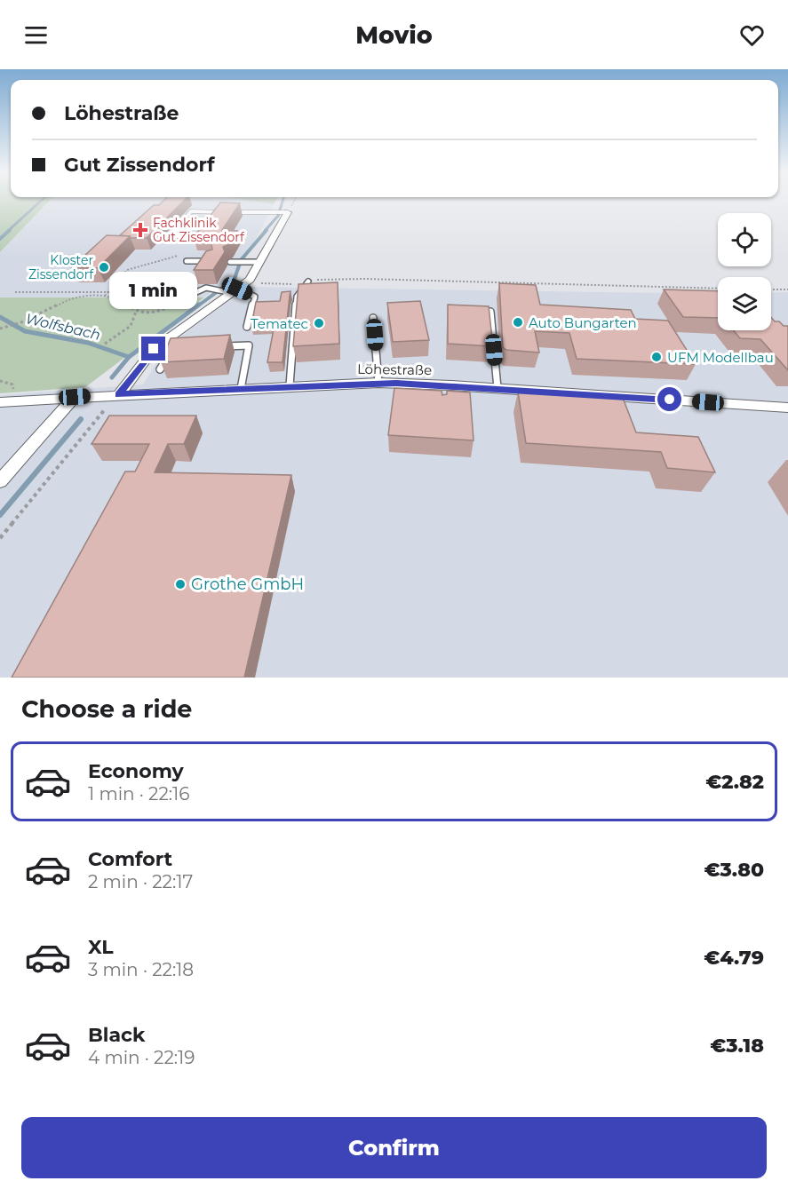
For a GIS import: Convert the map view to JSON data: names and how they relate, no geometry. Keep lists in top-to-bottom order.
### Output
{
  "streets": {
    "street": ["Löhestraße"]
  },
  "water": ["Wolfsbach"],
  "places": {
    "health": ["Fachklinik Gut Zissendorf"],
    "other": [
      "Kloster Zissendorf",
      "Auto Bungarten",
      "Tematec",
      "UFM Modellbau",
      "Grothe GmbH"
    ]
  },
  "page": {
    "header": "Movio",
    "banner": ["Löhestraße", "Gut Zissendorf"],
    "bubble": "1 min",
    "heading": "Choose a ride",
    "list": [
      {
        "name": "Economy",
        "note": "1 min · 22:16",
        "value": "€2.82"
      },
      {
        "name": "Comfort",
        "note": "2 min · 22:17",
        "value": "€3.80"
      },
      {
        "name": "XL",
        "note": "3 min · 22:18",
        "value": "€4.79"
      },
      {
        "name": "Black",
        "note": "4 min · 22:19",
        "value": "€3.18"
      }
    ],
    "buttons": "Confirm"
  }
}
